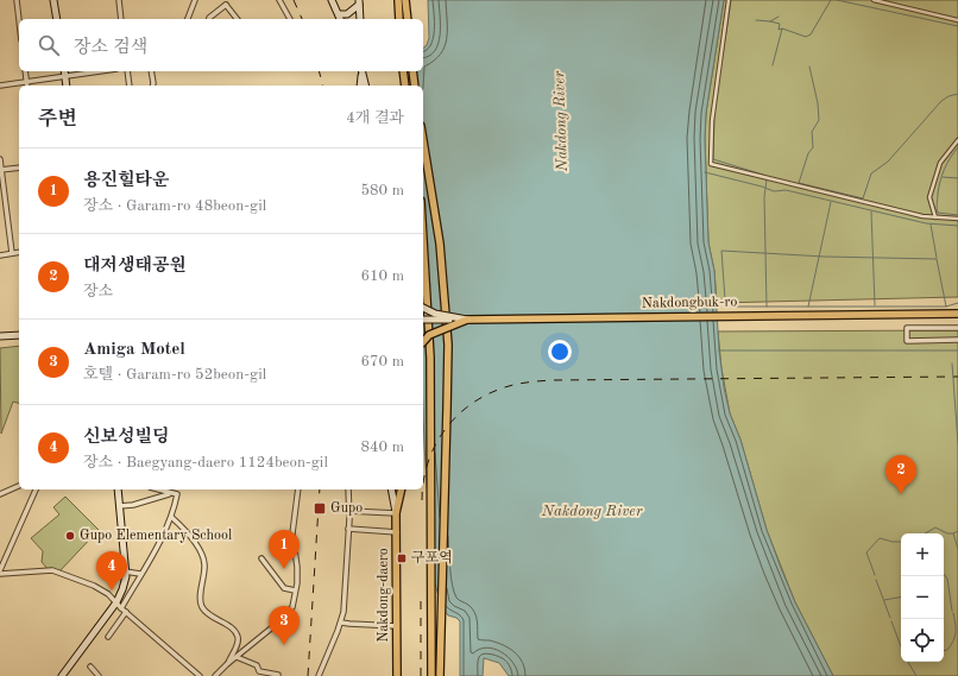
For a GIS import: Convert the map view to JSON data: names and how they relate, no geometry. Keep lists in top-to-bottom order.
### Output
{
  "streets": {
    "main road": ["Nakdongbuk-ro", "Nakdong-daero"]
  },
  "water": ["Nakdong River"],
  "places": {
    "transit": ["Gupo", "구포역"],
    "other": ["Gupo Elementary School"]
  },
  "page": {
    "search": "장소 검색",
    "heading": ["주변", "4개 결과"],
    "list": [
      {
        "mark": "1",
        "name": "용진힐타운",
        "note": "장소 · Garam-ro 48beon-gil",
        "value": "580 m"
      },
      {
        "mark": "2",
        "name": "대저생태공원",
        "note": "장소",
        "value": "610 m"
      },
      {
        "mark": "3",
        "name": "Amiga Motel",
        "note": "호텔 · Garam-ro 52beon-gil",
        "value": "670 m"
      },
      {
        "mark": "4",
        "name": "신보성빌딩",
        "note": "장소 · Baegyang-daero 1124beon-gil",
        "value": "840 m"
      }
    ],
    "pins": [
      "2",
      "1",
      "4",
      "3"
    ],
    "map_buttons": ["+", "−"]
  }
}
